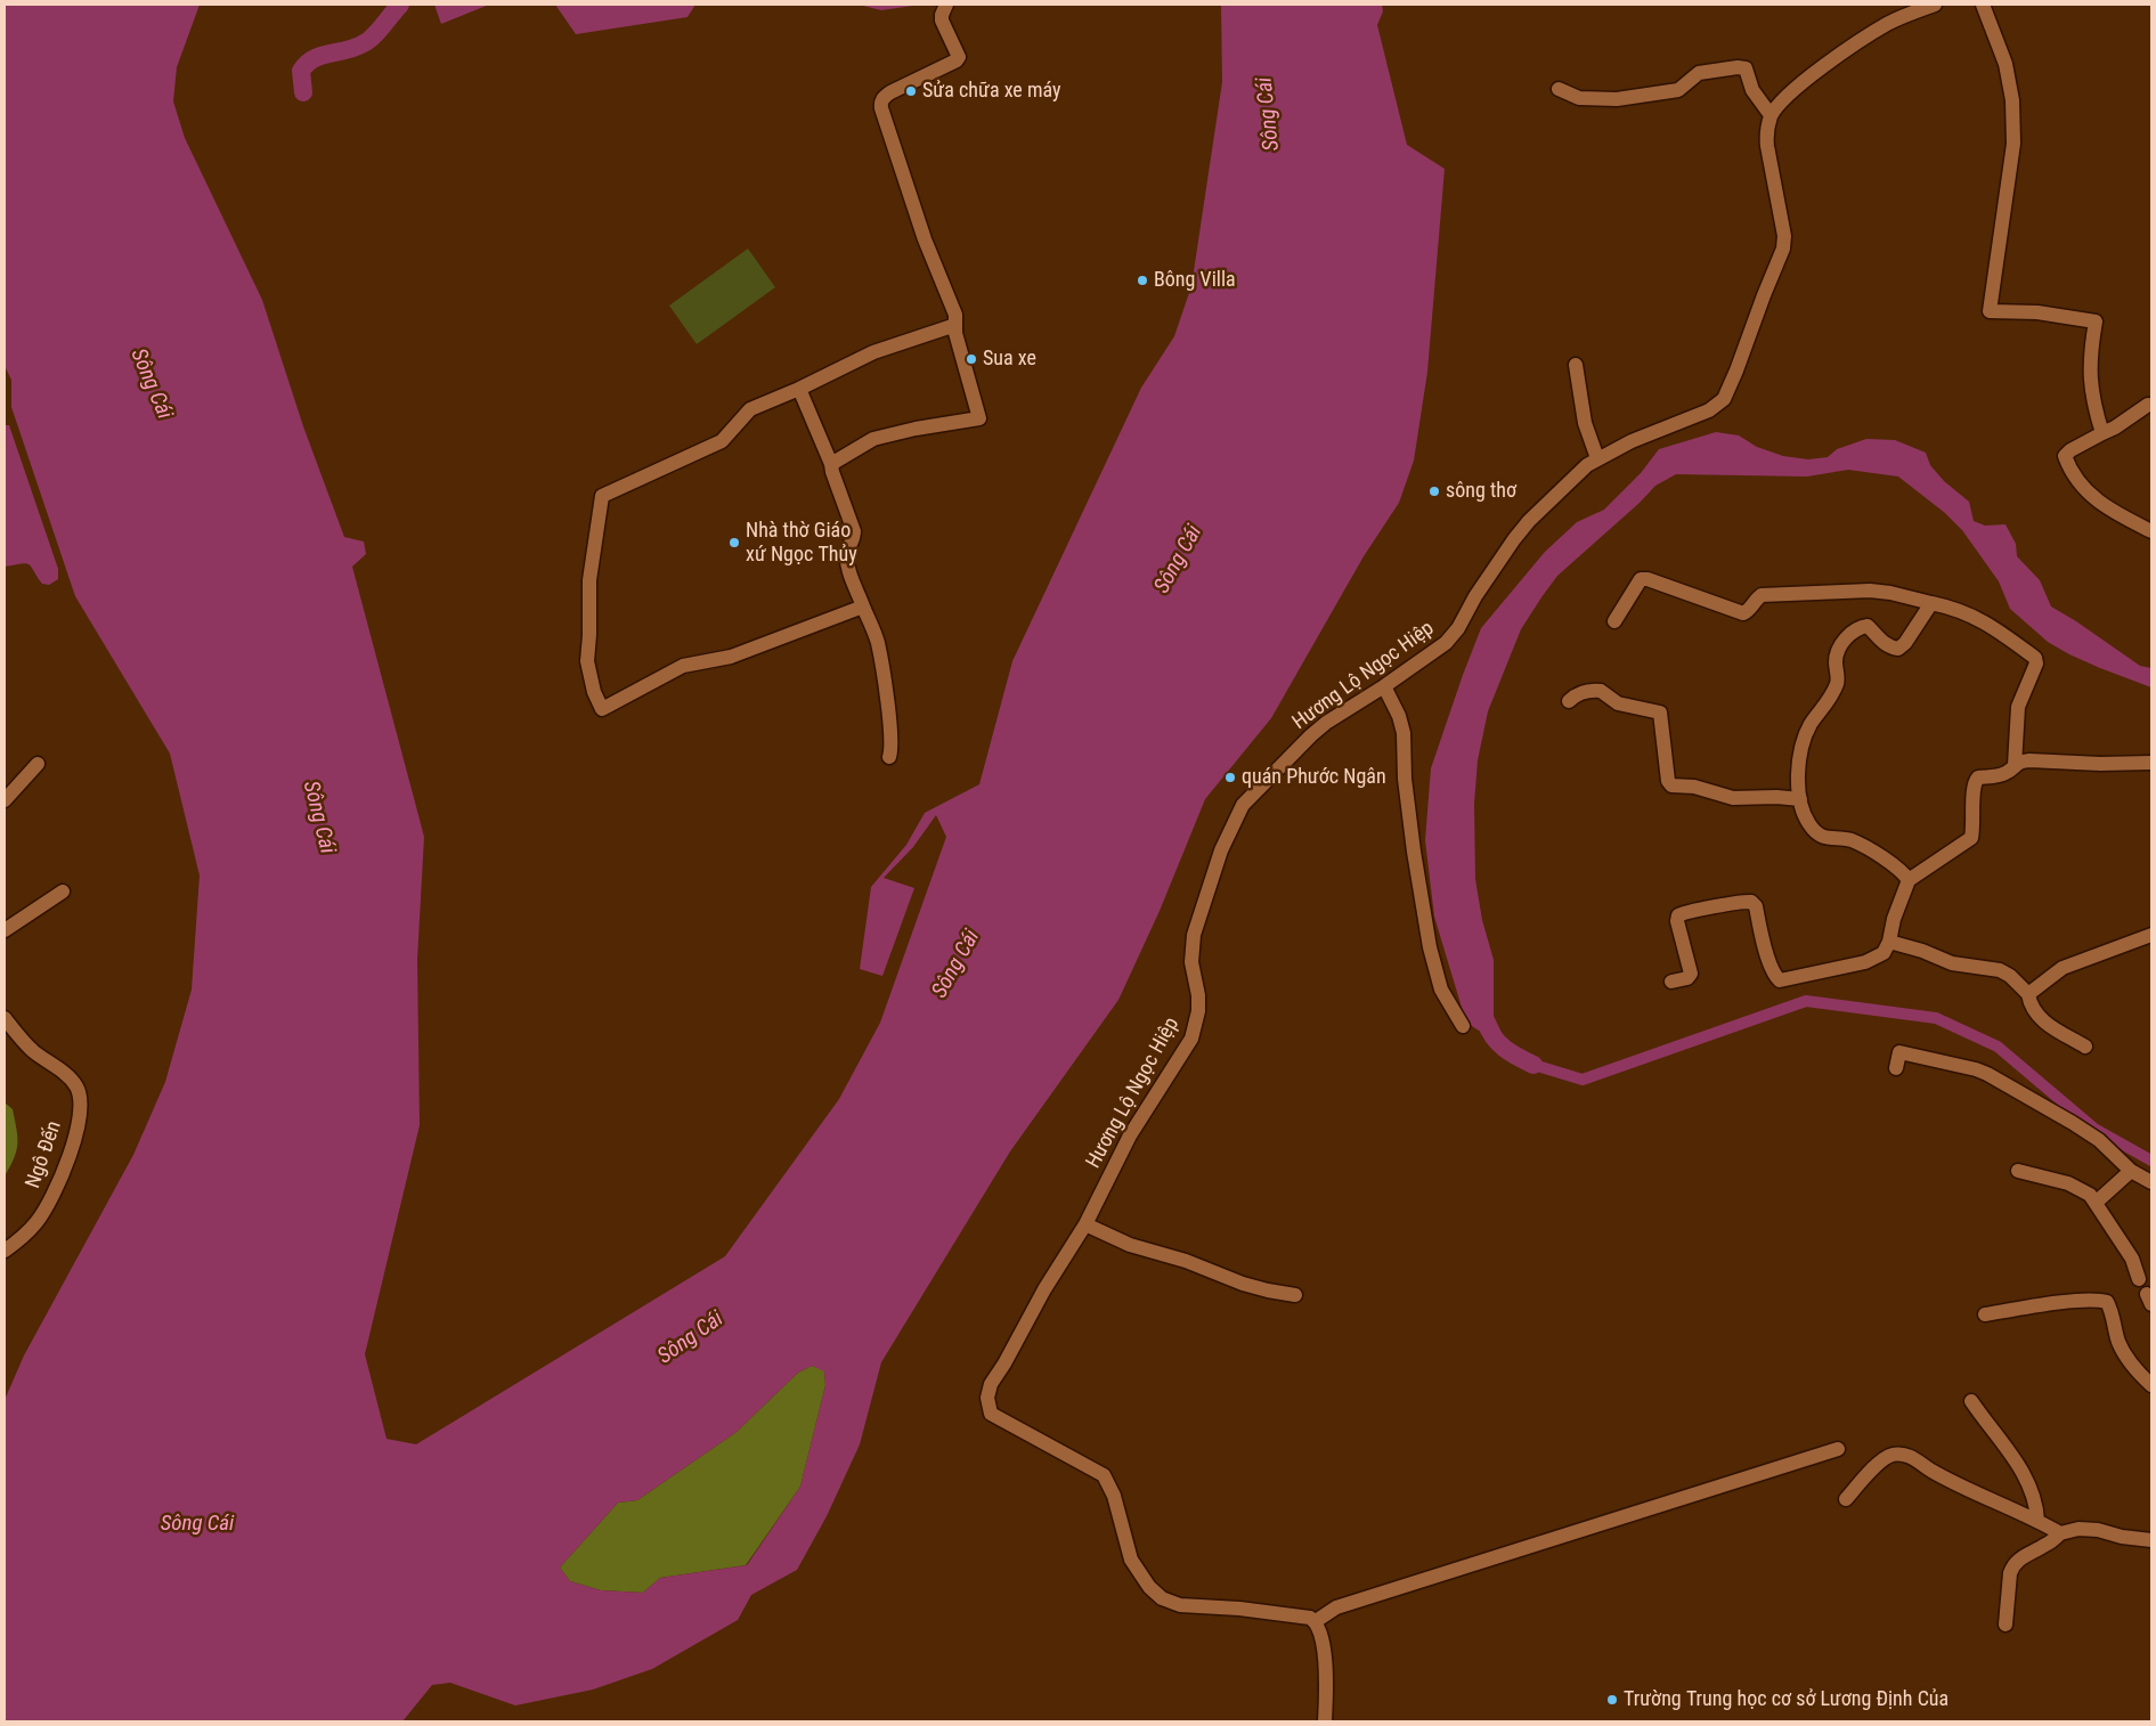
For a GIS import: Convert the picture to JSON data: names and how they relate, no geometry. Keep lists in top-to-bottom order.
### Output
{
  "streets": {
    "street": ["Hương Lộ Ngọc Hiệp", "Ngô Đến"]
  },
  "water": ["Sông Cái"],
  "places": [
    "Sửa chữa xe máy",
    "Bông Villa",
    "Sua xe",
    "sông thơ",
    "Nhà thờ Giáo xứ Ngọc Thủy",
    "quán Phước Ngân",
    "Trường Trung học cơ sở Lương Định Của"
  ]
}
